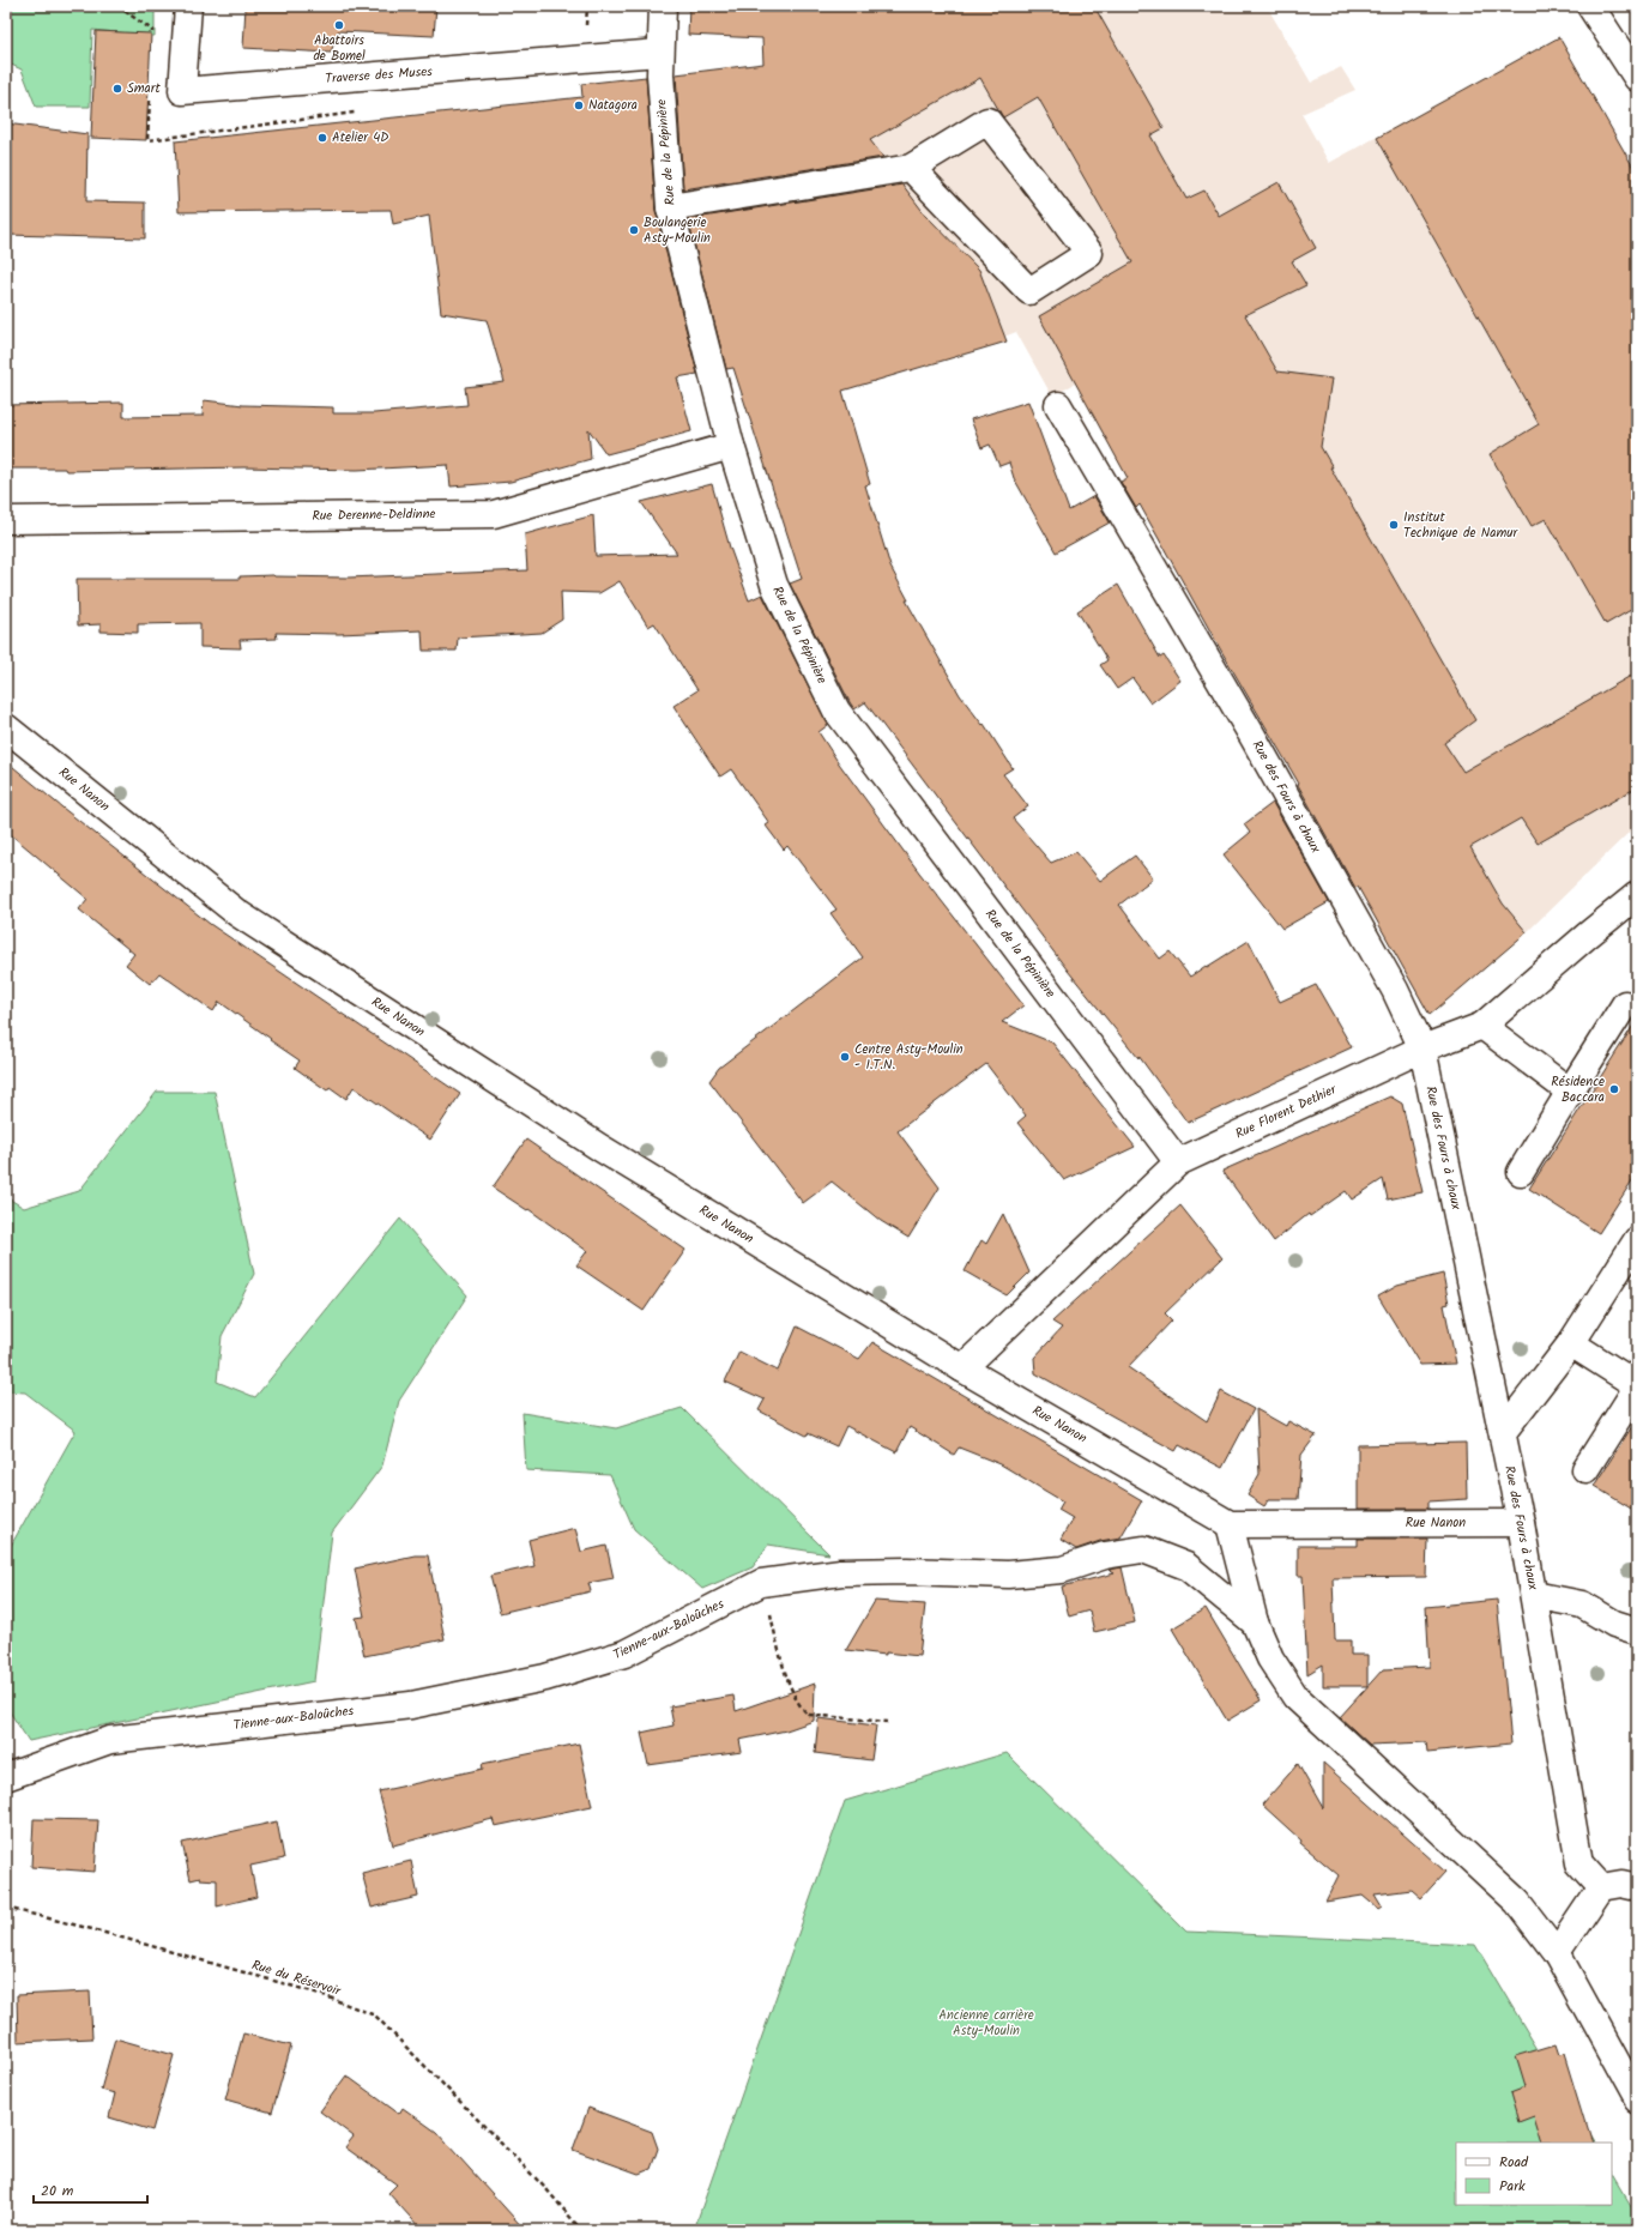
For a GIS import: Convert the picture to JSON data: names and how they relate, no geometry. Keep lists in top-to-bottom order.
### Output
{
  "streets": {
    "street": [
      "Traverse des Muses",
      "Rue de la Pépinière",
      "Rue Derenne-Deldinne",
      "Rue Nanon",
      "Rue des Fours à chaux",
      "Rue Florent Dethier",
      "Tienne-aux-Baloûches"
    ],
    "path": ["Rue du Réservoir"]
  },
  "crossings": [
    ["Traverse des Muses", "Rue de la Pépinière"],
    ["Rue de la Pépinière", "Rue Derenne-Deldinne"],
    ["Rue de la Pépinière", "Rue Florent Dethier"],
    ["Rue Nanon", "Rue des Fours à chaux"],
    ["Rue Nanon", "Rue Florent Dethier"],
    ["Rue des Fours à chaux", "Rue Florent Dethier"]
  ],
  "parks": ["Ancienne carrière Asty-Moulin"],
  "places": [
    "Abattoirs de Bomel",
    "Smart",
    "Natagora",
    "Atelier 4D",
    "Boulangerie Asty-Moulin",
    "Institut Technique de Namur",
    "Centre Asty-Moulin - I.T.N.",
    "Résidence Baccara"
  ],
  "legend": ["Road", "Park"],
  "scale_bar": "20 m"
}
